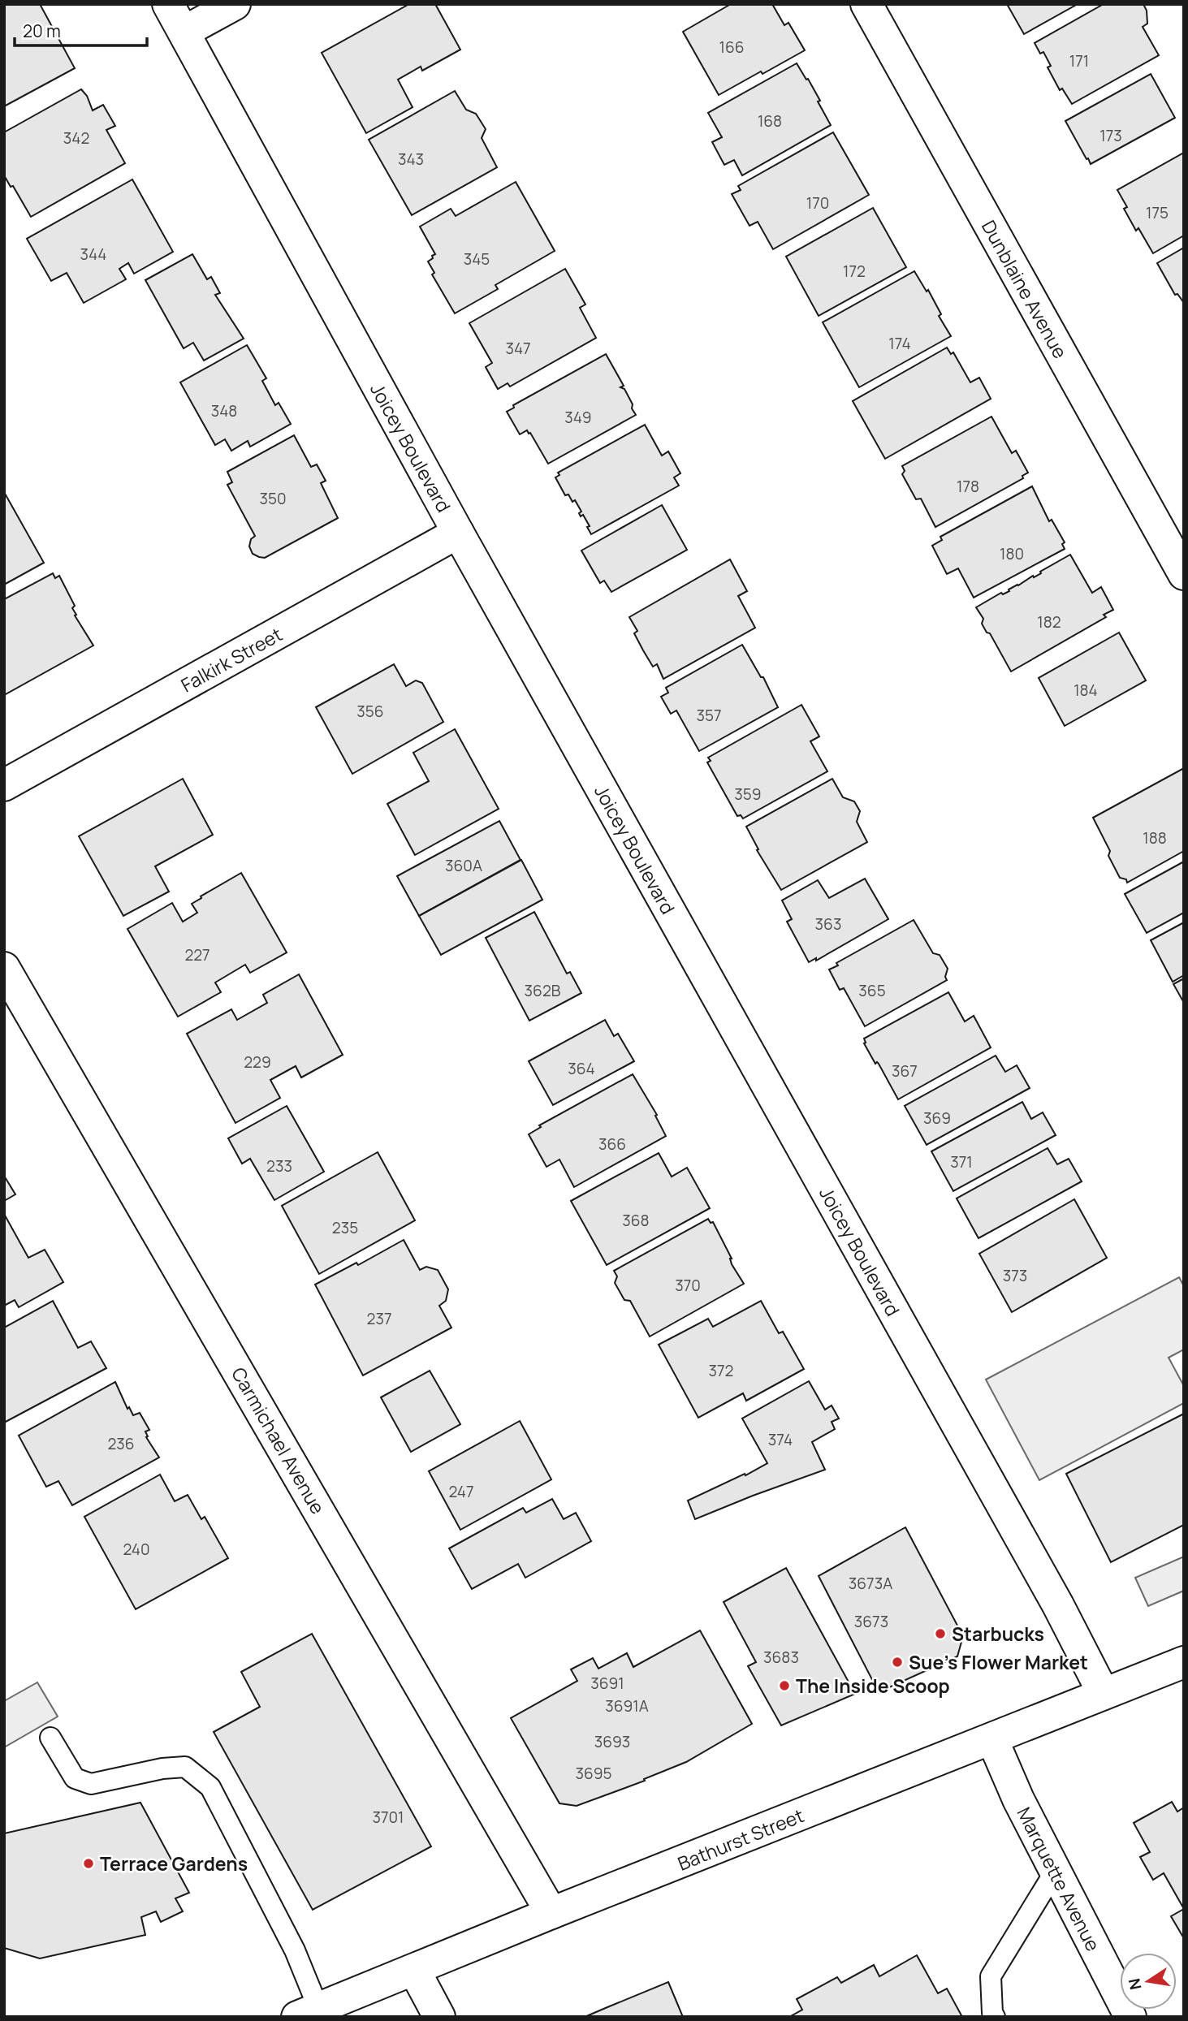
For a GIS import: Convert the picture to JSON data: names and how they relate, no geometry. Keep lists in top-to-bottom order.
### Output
{
  "streets": {
    "street": [
      "Dunblaine Avenue",
      "Joicey Boulevard",
      "Falkirk Street",
      "Carmichael Avenue",
      "Bathurst Street",
      "Marquette Avenue"
    ]
  },
  "crossings": [
    ["Joicey Boulevard", "Falkirk Street"],
    ["Joicey Boulevard", "Bathurst Street"],
    ["Carmichael Avenue", "Bathurst Street"],
    ["Bathurst Street", "Marquette Avenue"]
  ],
  "places": [
    "Starbucks",
    "Sue's Flower Market",
    "The Inside Scoop",
    "Terrace Gardens"
  ],
  "house_numbers": [
    "166",
    "171",
    "168",
    "173",
    "342",
    "343",
    "170",
    "175",
    "344",
    "345",
    "172",
    "174",
    "347",
    "348",
    "349",
    "178",
    "350",
    "180",
    "182",
    "184",
    "356",
    "357",
    "359",
    "188",
    "360A",
    "363",
    "227",
    "362B",
    "365",
    "229",
    "364",
    "367",
    "369",
    "366",
    "371",
    "233",
    "368",
    "235",
    "373",
    "370",
    "237",
    "372",
    "374",
    "236",
    "247",
    "240",
    "3673A",
    "3673",
    "3683",
    "3691",
    "3691A",
    "3693",
    "3695",
    "3701"
  ],
  "scale_bar": "20 m",
  "north": "left"
}
